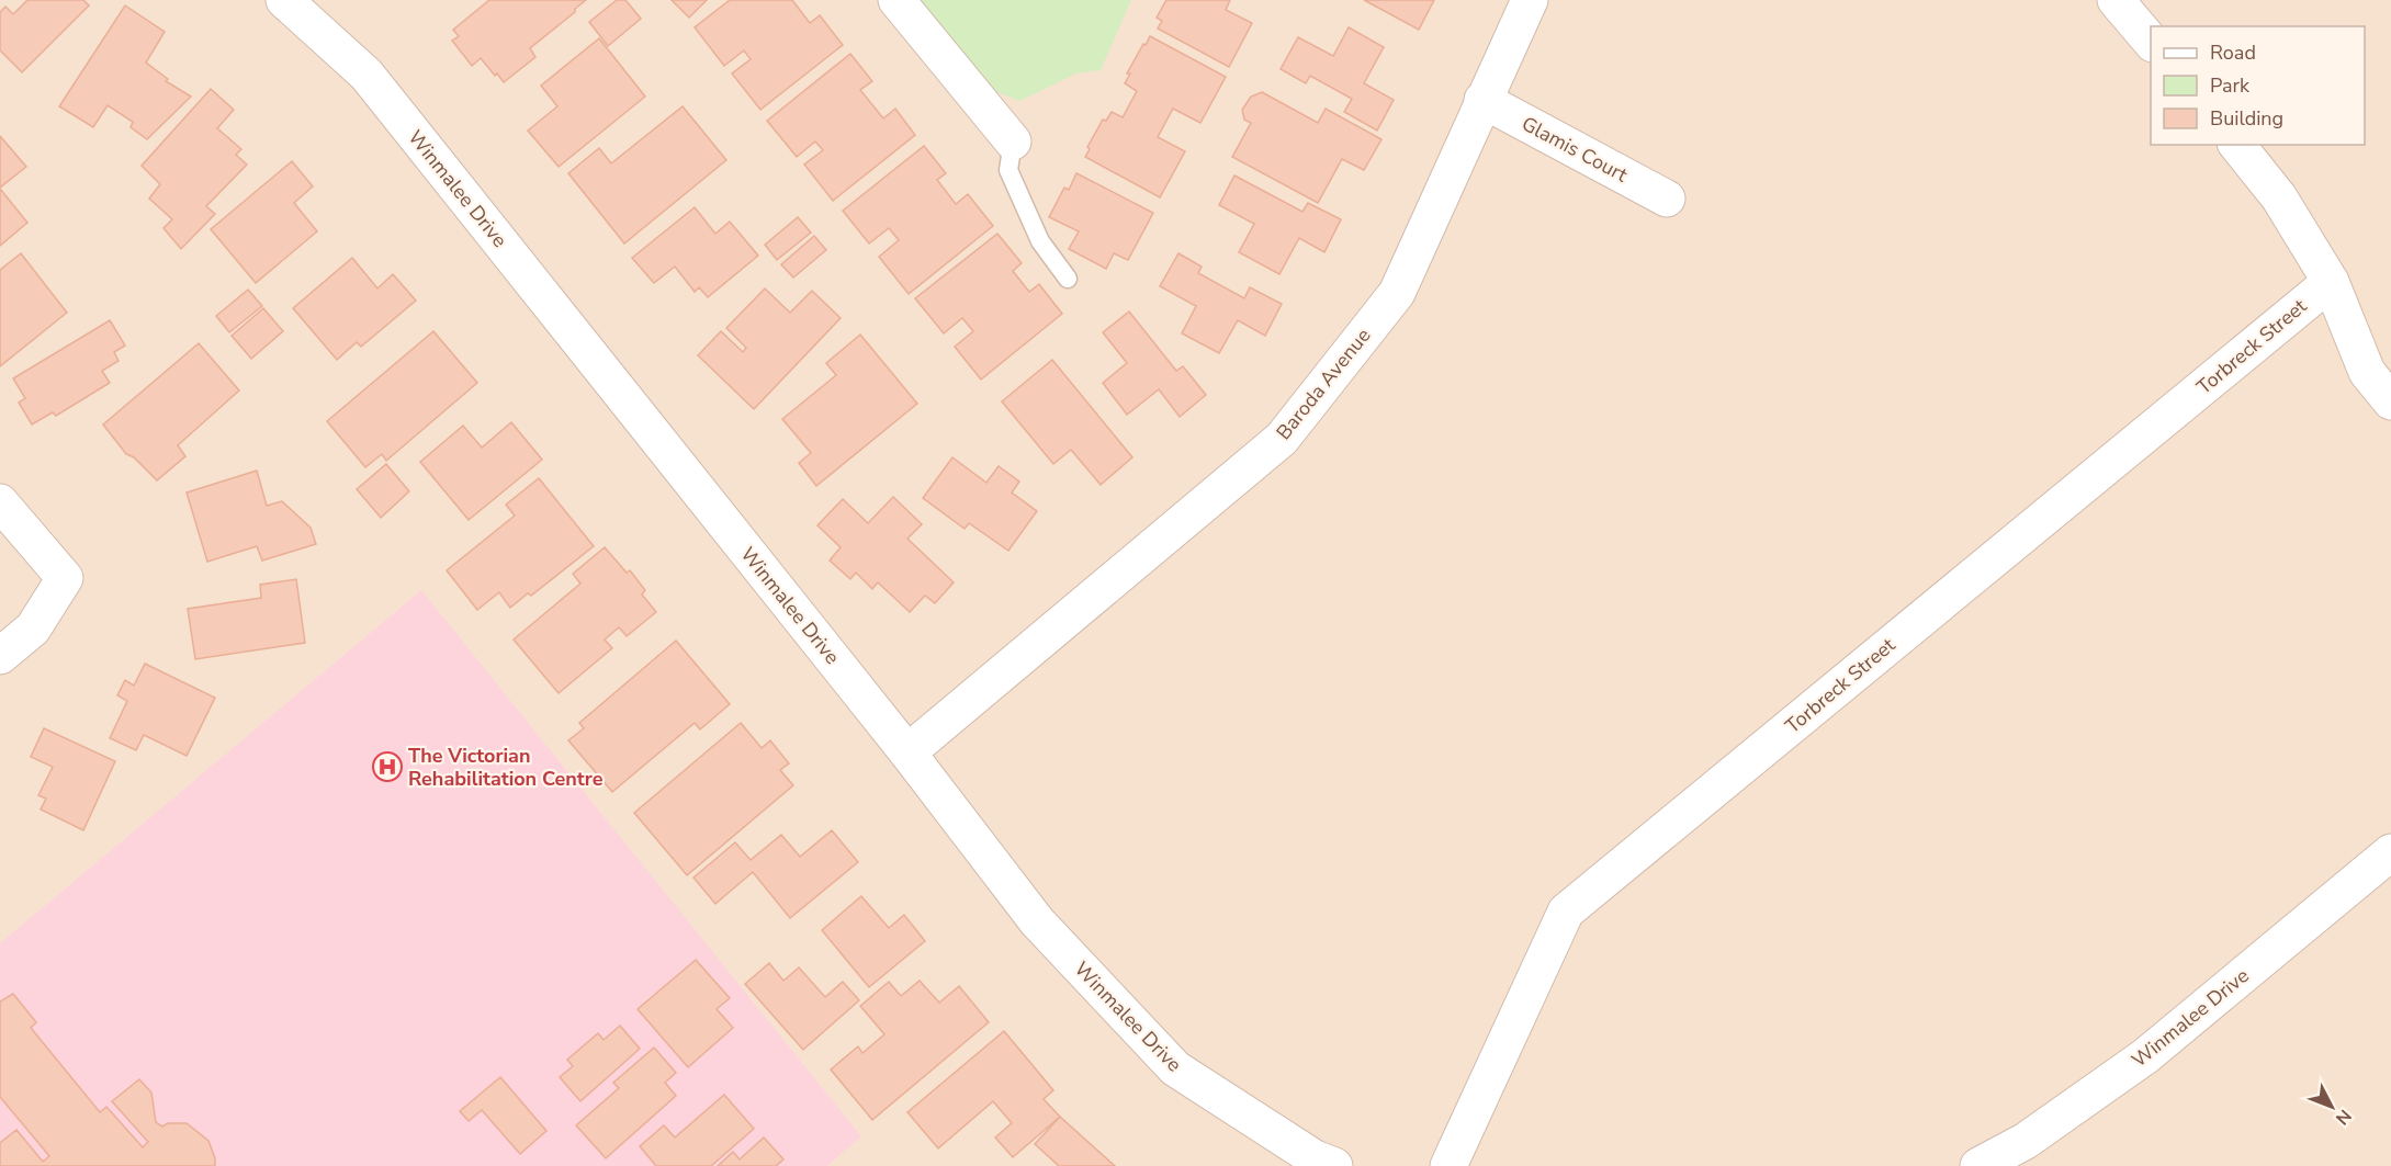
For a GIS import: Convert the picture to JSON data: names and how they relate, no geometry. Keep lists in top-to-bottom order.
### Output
{
  "streets": {
    "street": [
      "Glamis Court",
      "Winmalee Drive",
      "Torbreck Street",
      "Baroda Avenue"
    ]
  },
  "crossings": [
    ["Glamis Court", "Baroda Avenue"],
    ["Winmalee Drive", "Baroda Avenue"]
  ],
  "places": {
    "hospital": ["The Victorian Rehabilitation Centre"]
  },
  "legend": ["Road", "Park", "Building"],
  "north": "bottom right"
}
